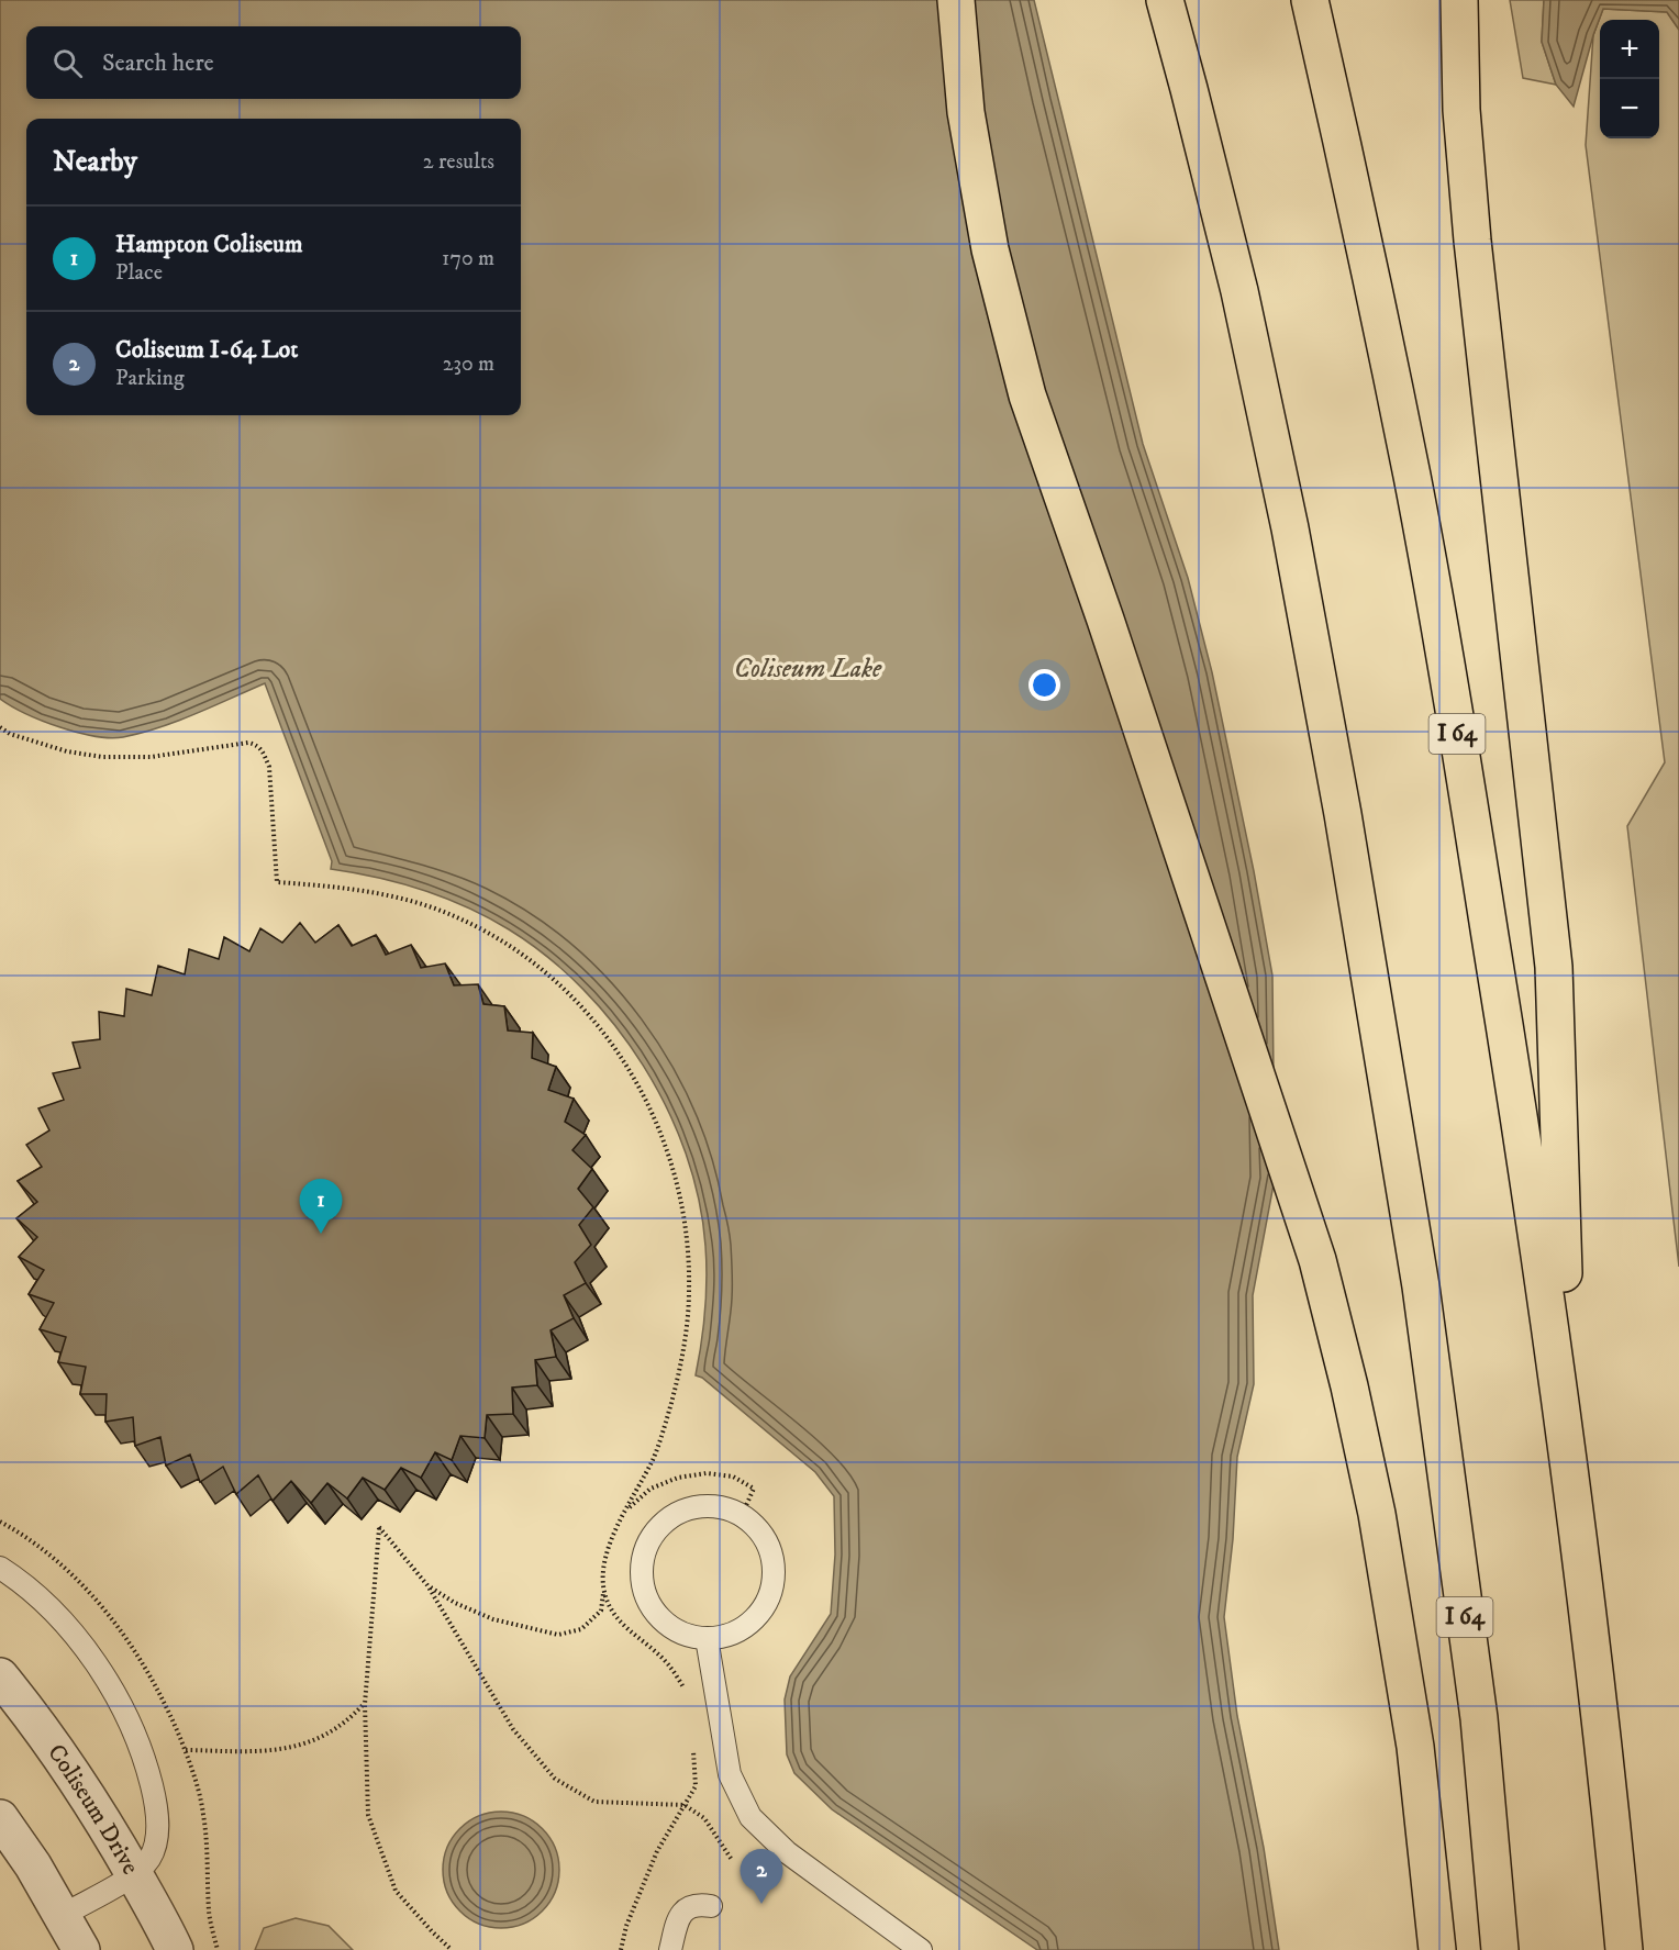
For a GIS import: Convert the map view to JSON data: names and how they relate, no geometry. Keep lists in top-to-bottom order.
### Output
{
  "streets": {
    "highway": ["I 64"],
    "street": ["Coliseum Drive"]
  },
  "water": ["Coliseum Lake"],
  "page": {
    "map_buttons": ["+", "−"],
    "search": "Search here",
    "heading": ["Nearby", "2 results"],
    "list": [
      {
        "mark": "1",
        "name": "Hampton Coliseum",
        "note": "Place",
        "value": "170 m"
      },
      {
        "mark": "2",
        "name": "Coliseum I-64 Lot",
        "note": "Parking",
        "value": "230 m"
      }
    ],
    "pins": ["1", "2"]
  }
}
